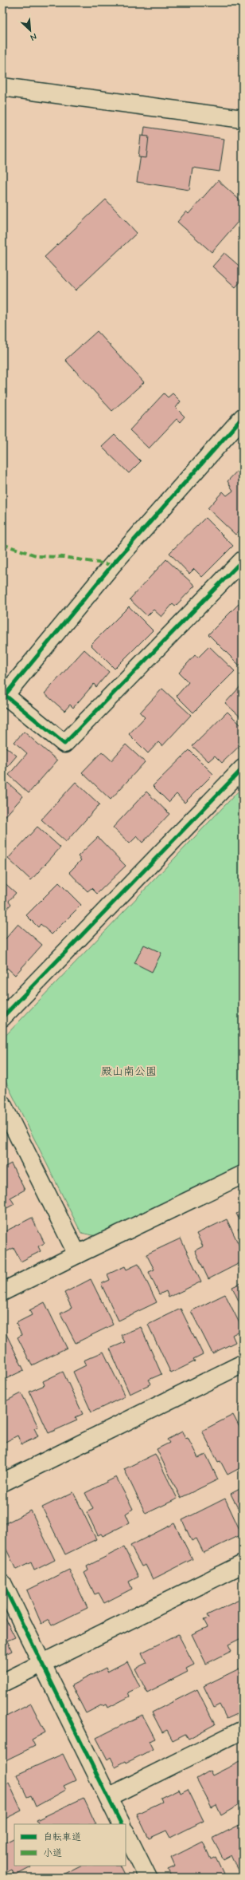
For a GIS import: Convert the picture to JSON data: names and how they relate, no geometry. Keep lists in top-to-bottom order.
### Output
{
  "parks": ["殿山南公園"],
  "legend": ["自転車道", "小道"],
  "north": "bottom right"
}
